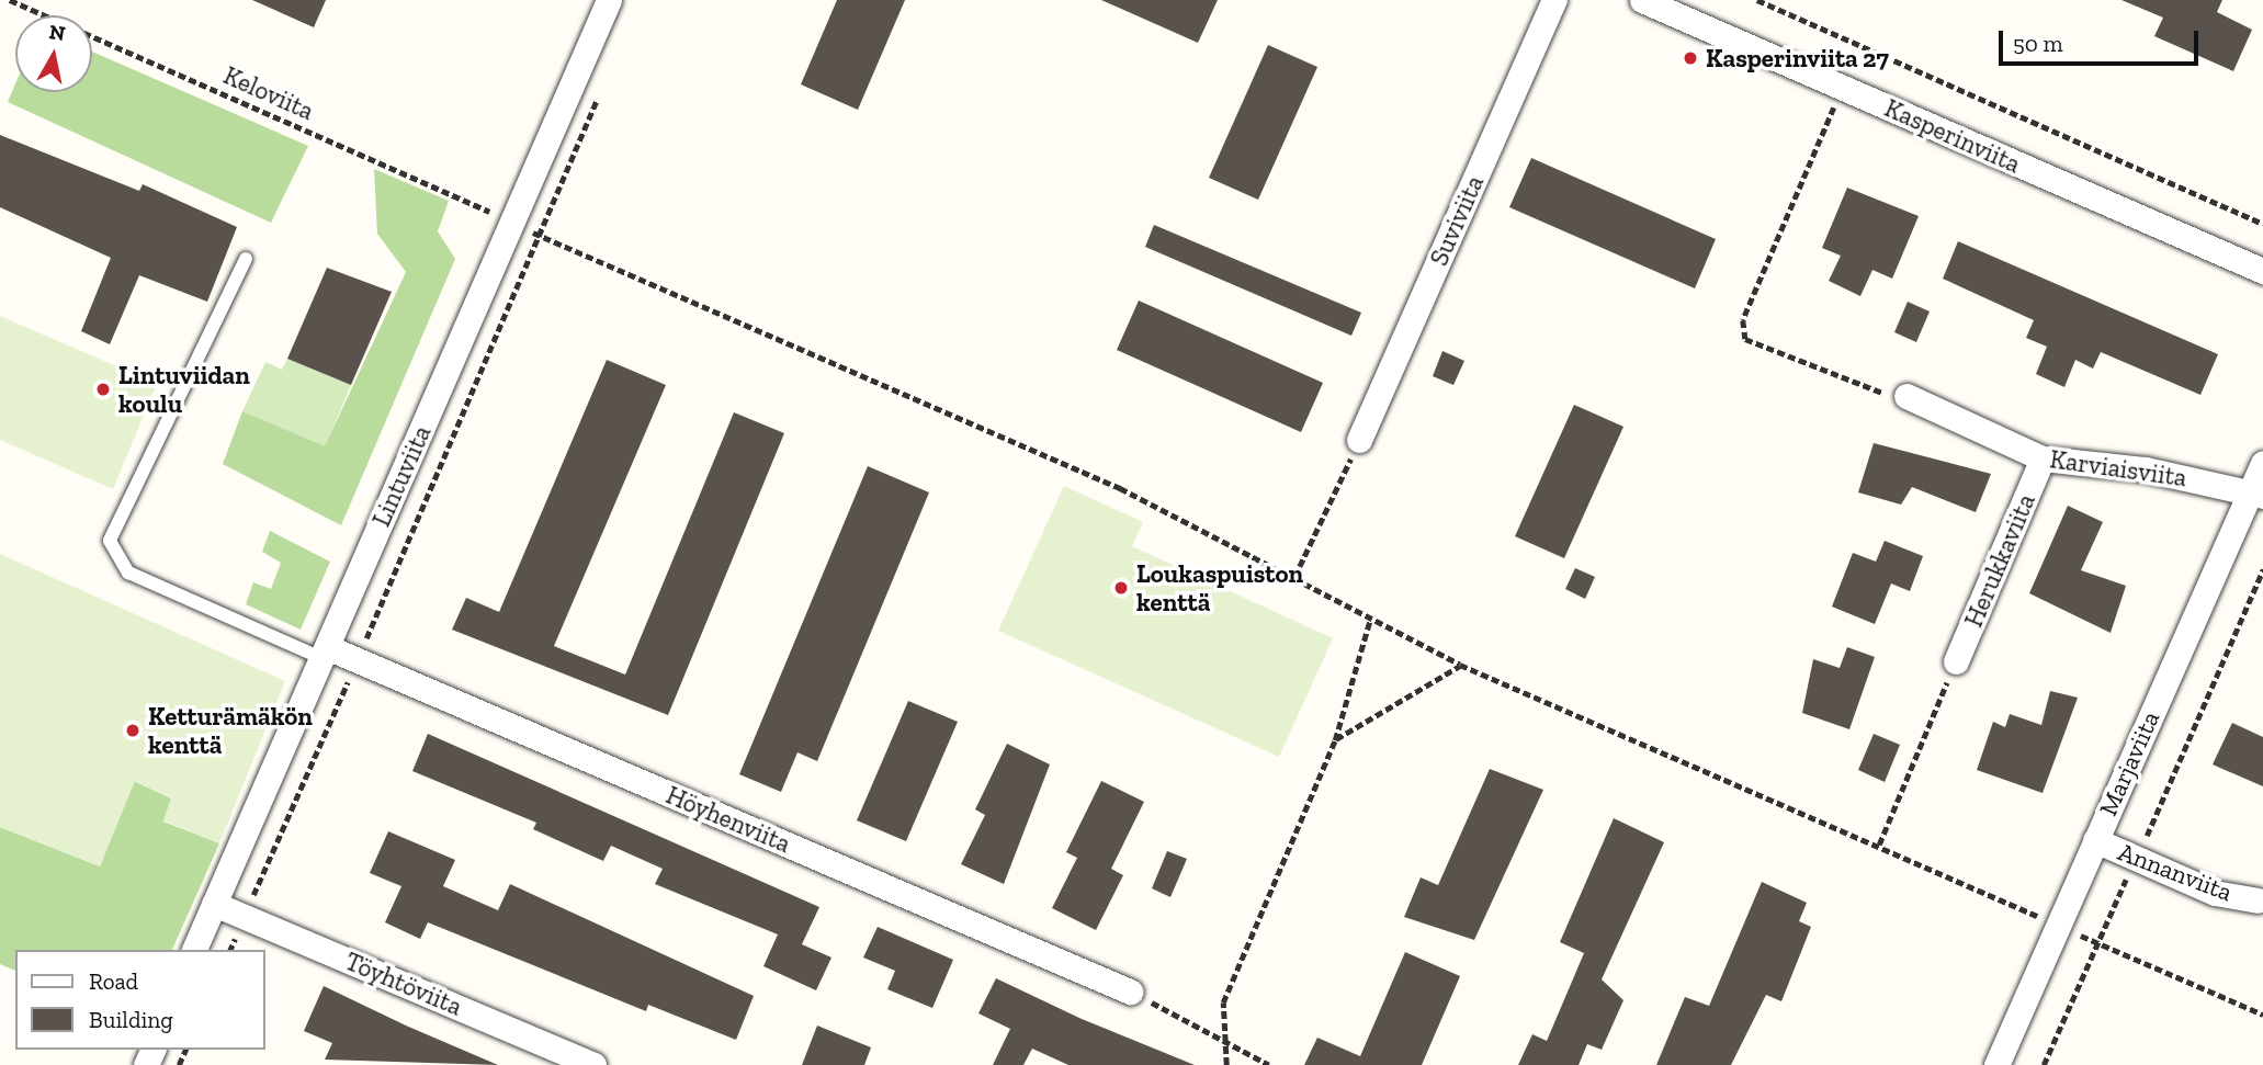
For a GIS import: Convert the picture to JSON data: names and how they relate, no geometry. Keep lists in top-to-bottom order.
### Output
{
  "streets": {
    "street": [
      "Kasperinviita",
      "Suviviita",
      "Karviaisviita",
      "Lintuviita",
      "Herukkaviita",
      "Marjaviita",
      "Höyhenviita",
      "Annanviita",
      "Töyhtöviita"
    ],
    "path": ["Keloviita"]
  },
  "crossings": [
    ["Keloviita", "Lintuviita"],
    ["Keloviita", "Marjaviita"],
    ["Karviaisviita", "Herukkaviita"],
    ["Karviaisviita", "Marjaviita"],
    ["Lintuviita", "Höyhenviita"],
    ["Lintuviita", "Töyhtöviita"],
    ["Marjaviita", "Annanviita"]
  ],
  "places": [
    "Kasperinviita 27",
    "Lintuviidan koulu",
    "Loukaspuiston kenttä",
    "Ketturämäkön kenttä"
  ],
  "legend": ["Road", "Building"],
  "scale_bar": "50 m",
  "north": "top"
}
